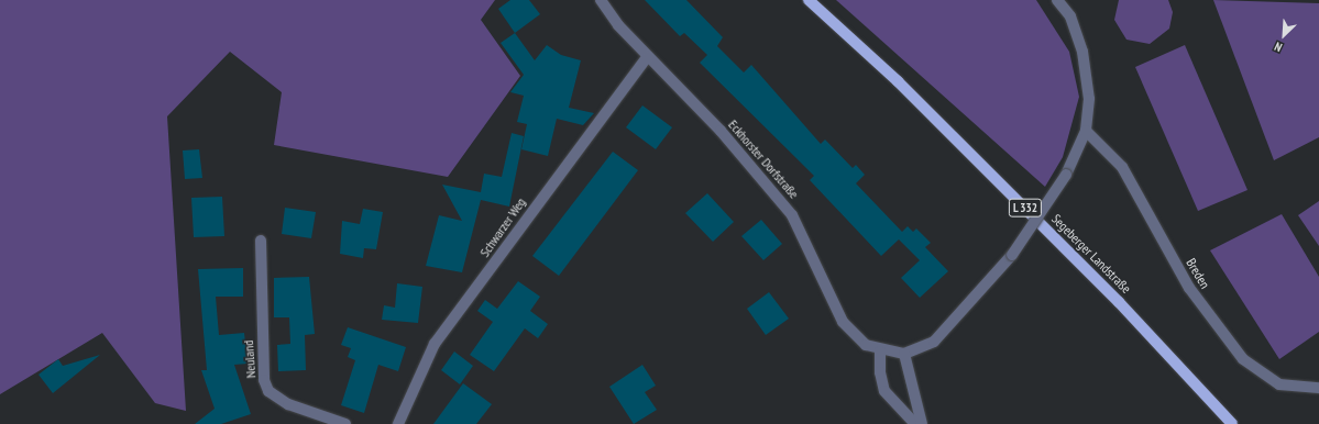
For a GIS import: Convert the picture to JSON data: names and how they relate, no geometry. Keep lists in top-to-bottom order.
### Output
{
  "streets": {
    "main road": ["L 332", "Segeberger Landstraße"],
    "street": [
      "Eckhorster Dorfstraße",
      "Schwarzer Weg",
      "Breden",
      "Neuland"
    ]
  },
  "crossings": [
    ["Eckhorster Dorfstraße", "Schwarzer Weg"]
  ],
  "north": "bottom left"
}
